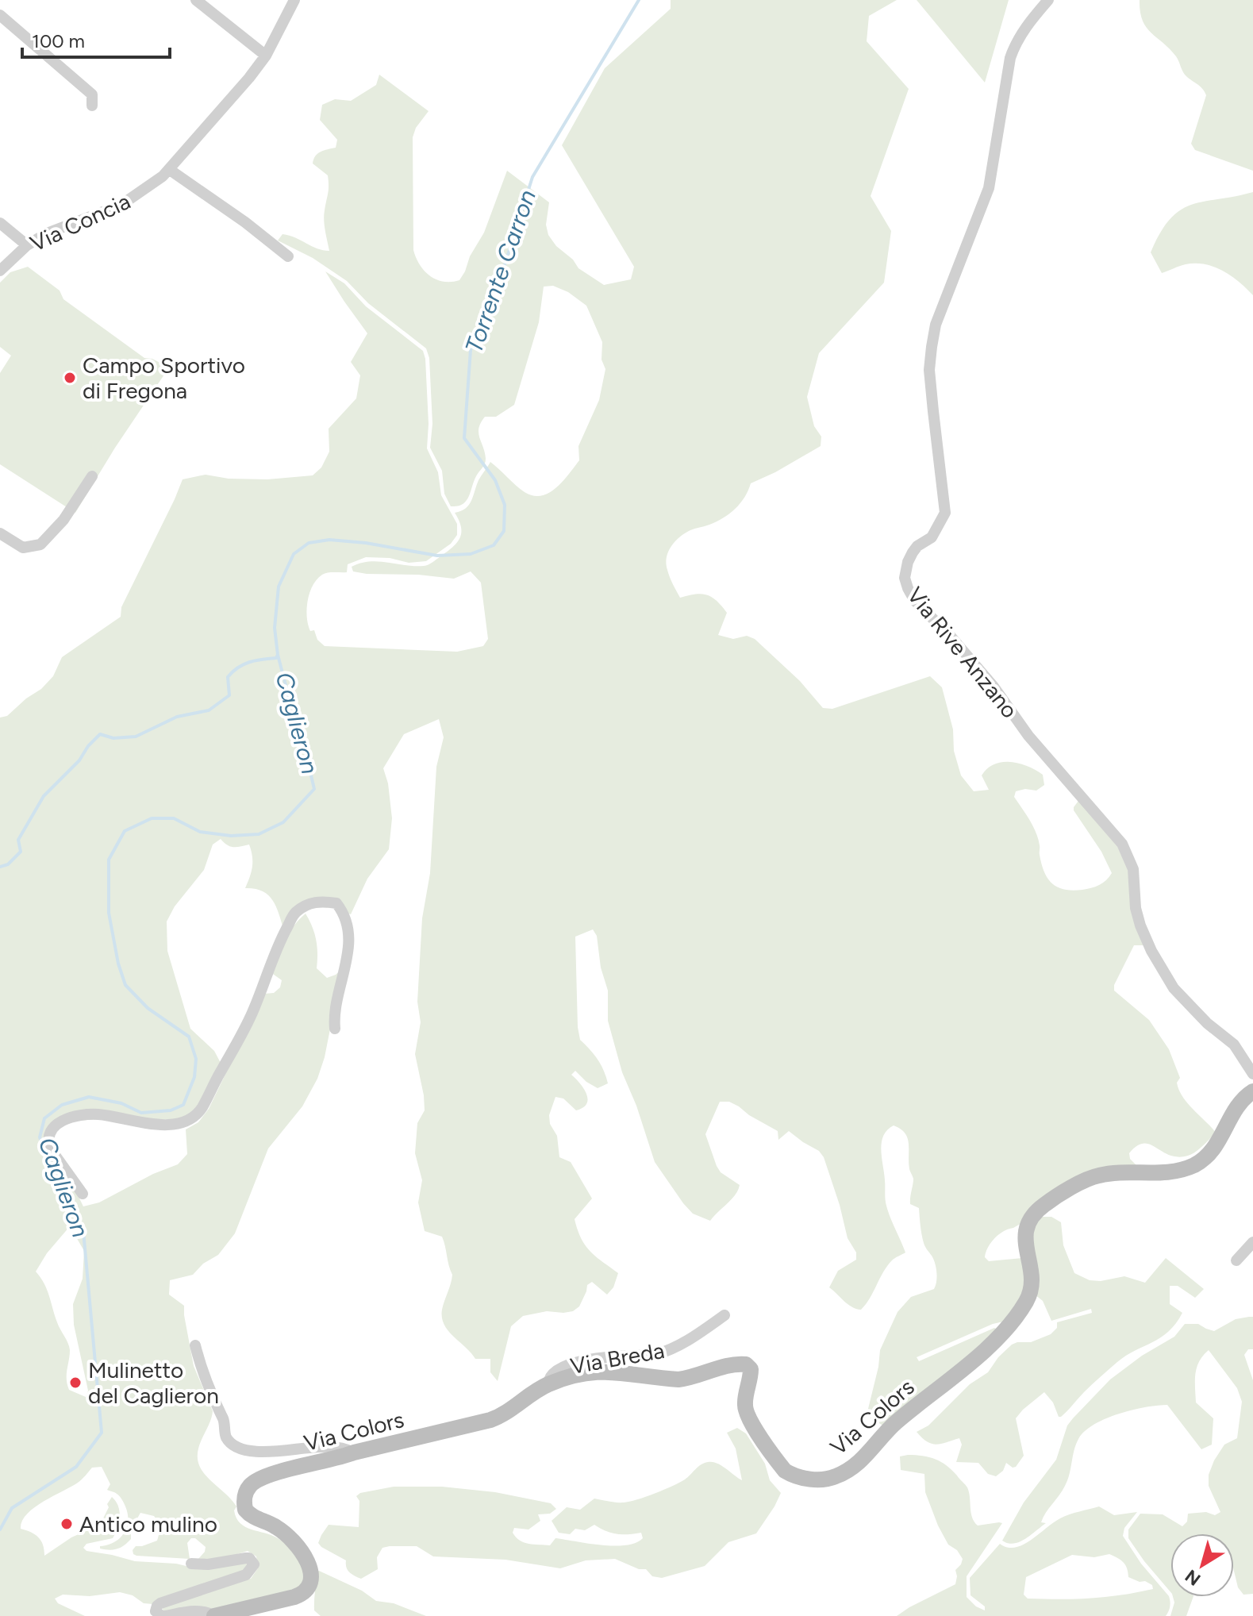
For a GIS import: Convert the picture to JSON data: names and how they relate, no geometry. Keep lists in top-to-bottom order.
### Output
{
  "streets": {
    "street": [
      "Via Concia",
      "Via Rive Anzano",
      "Via Breda",
      "Via Colors"
    ]
  },
  "crossings": [
    ["Via Breda", "Via Colors"]
  ],
  "water": ["Torrente Carron", "Caglieron"],
  "places": ["Campo Sportivo di Fregona", "Mulinetto del Caglieron", "Antico mulino"],
  "scale_bar": "100 m",
  "north": "bottom left"
}
